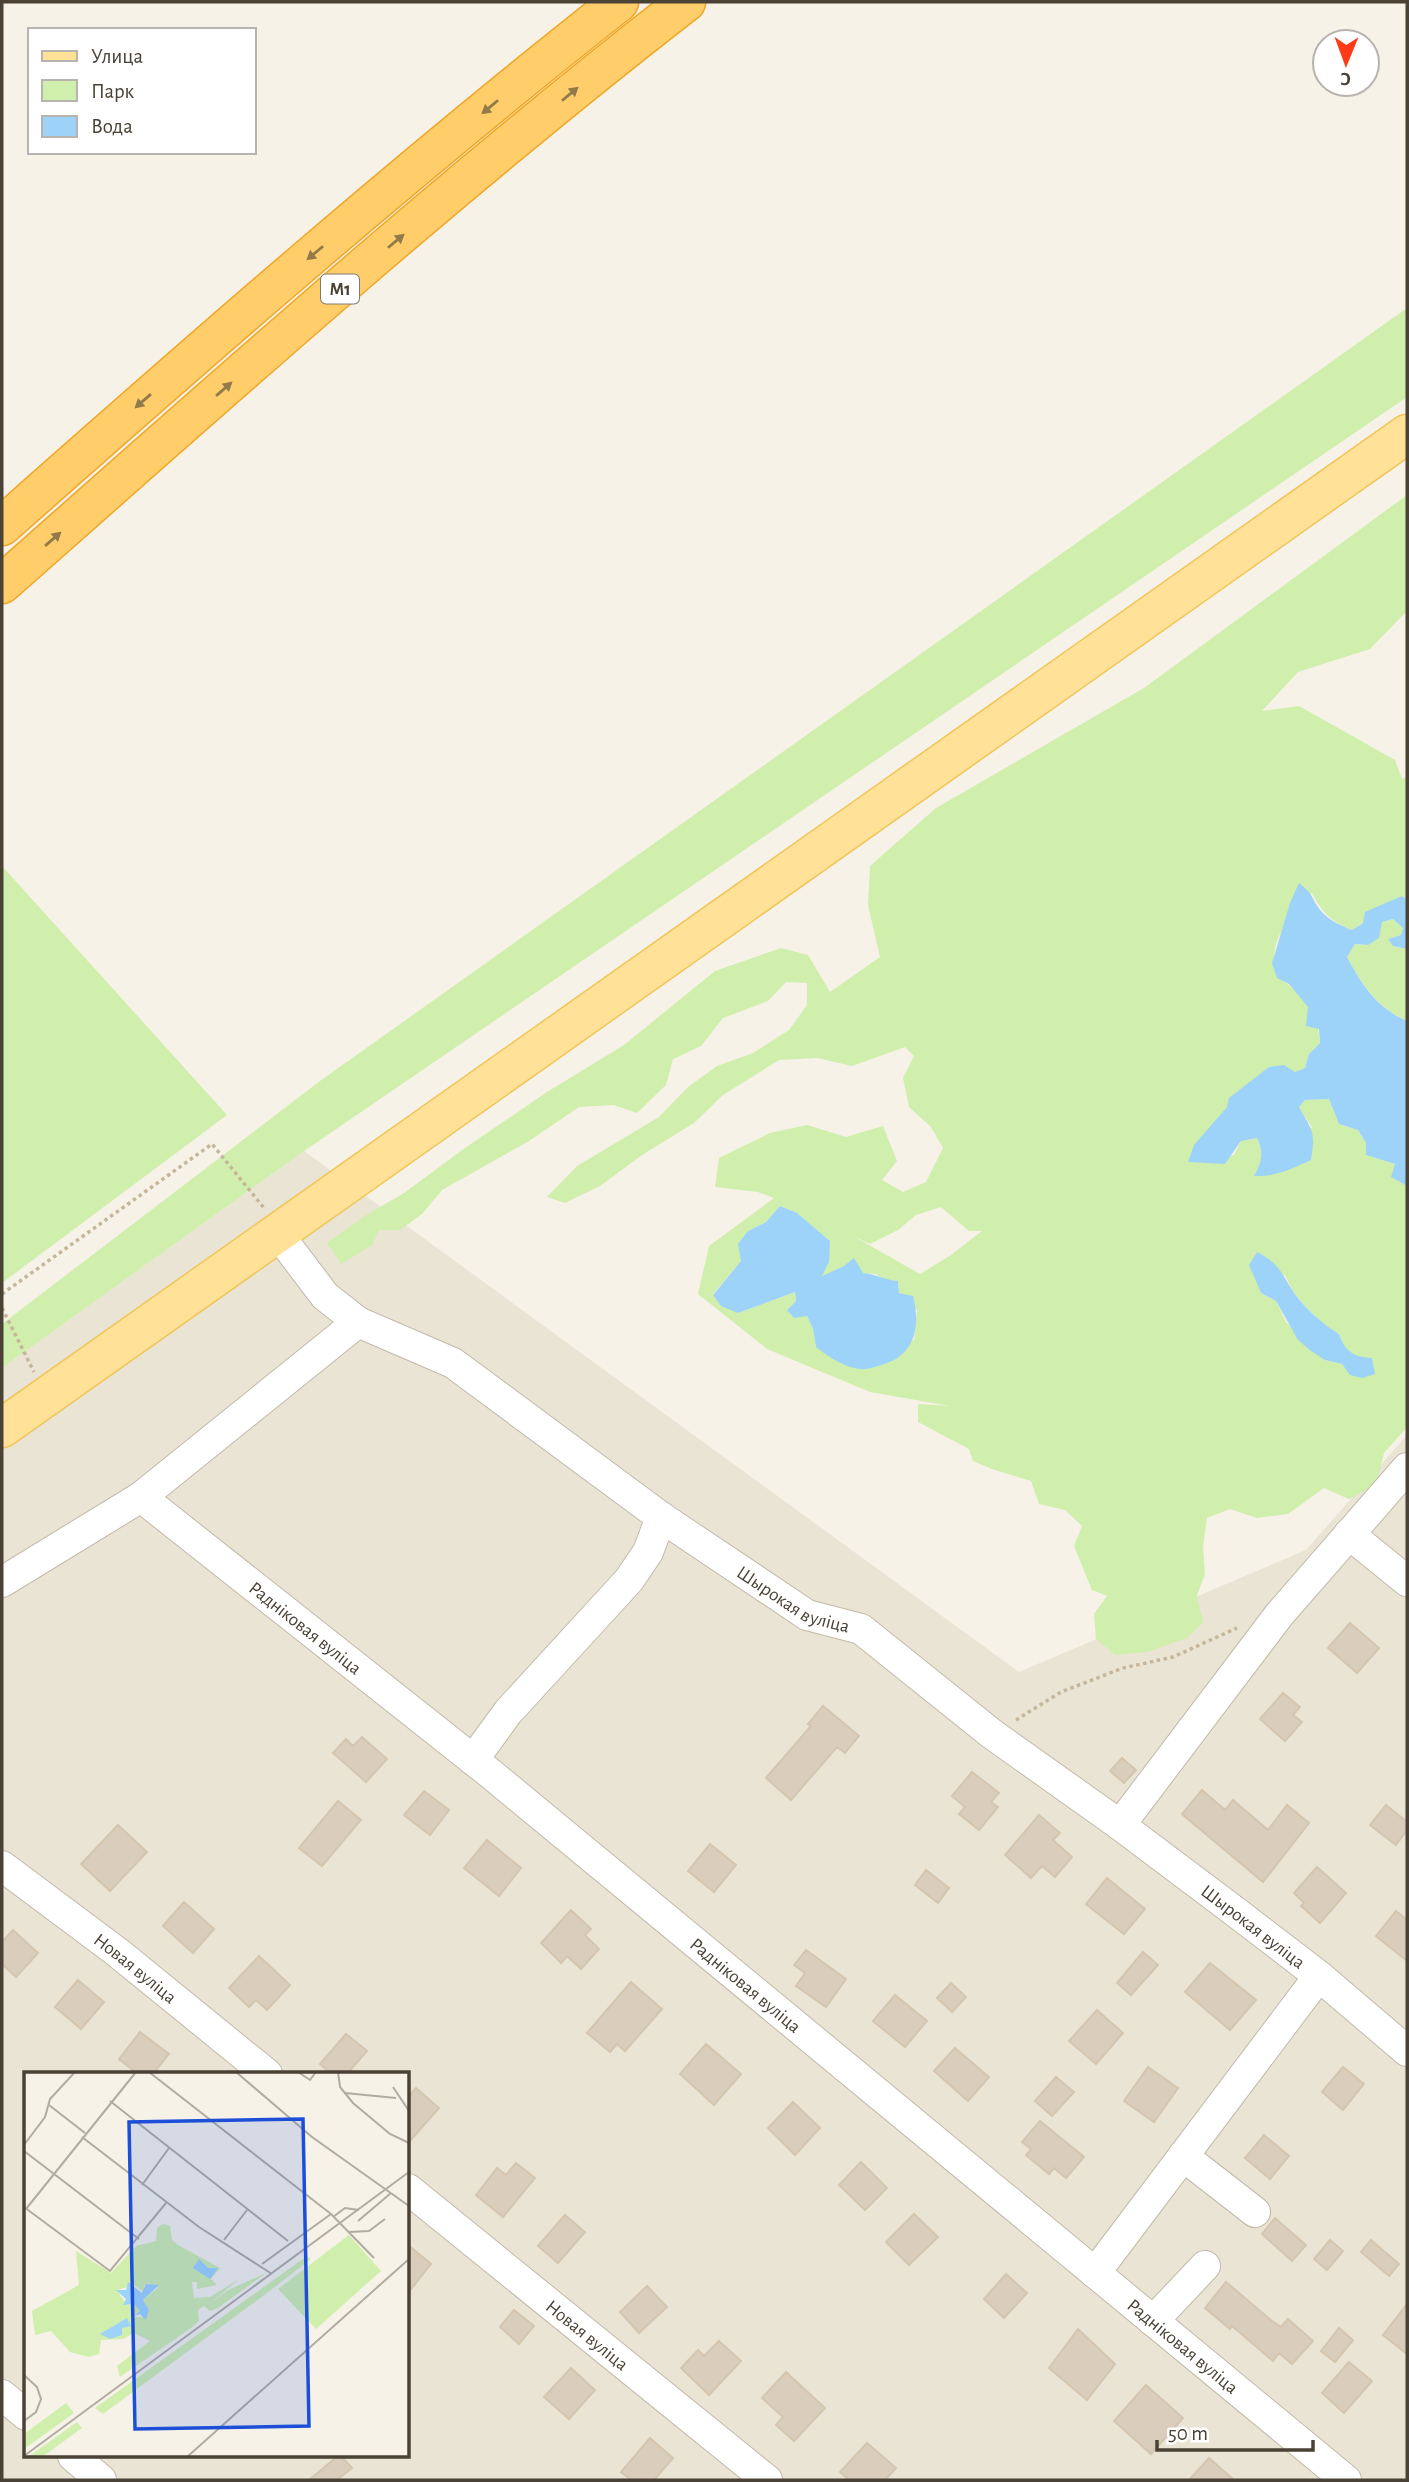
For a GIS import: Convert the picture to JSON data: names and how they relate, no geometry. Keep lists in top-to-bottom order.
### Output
{
  "streets": {
    "highway": ["М1"],
    "street": ["Шырокая вуліца", "Радніковая вуліца", "Новая вуліца"]
  },
  "legend": ["Улица", "Парк", "Вода"],
  "scale_bar": "50 m",
  "north": "bottom"
}
